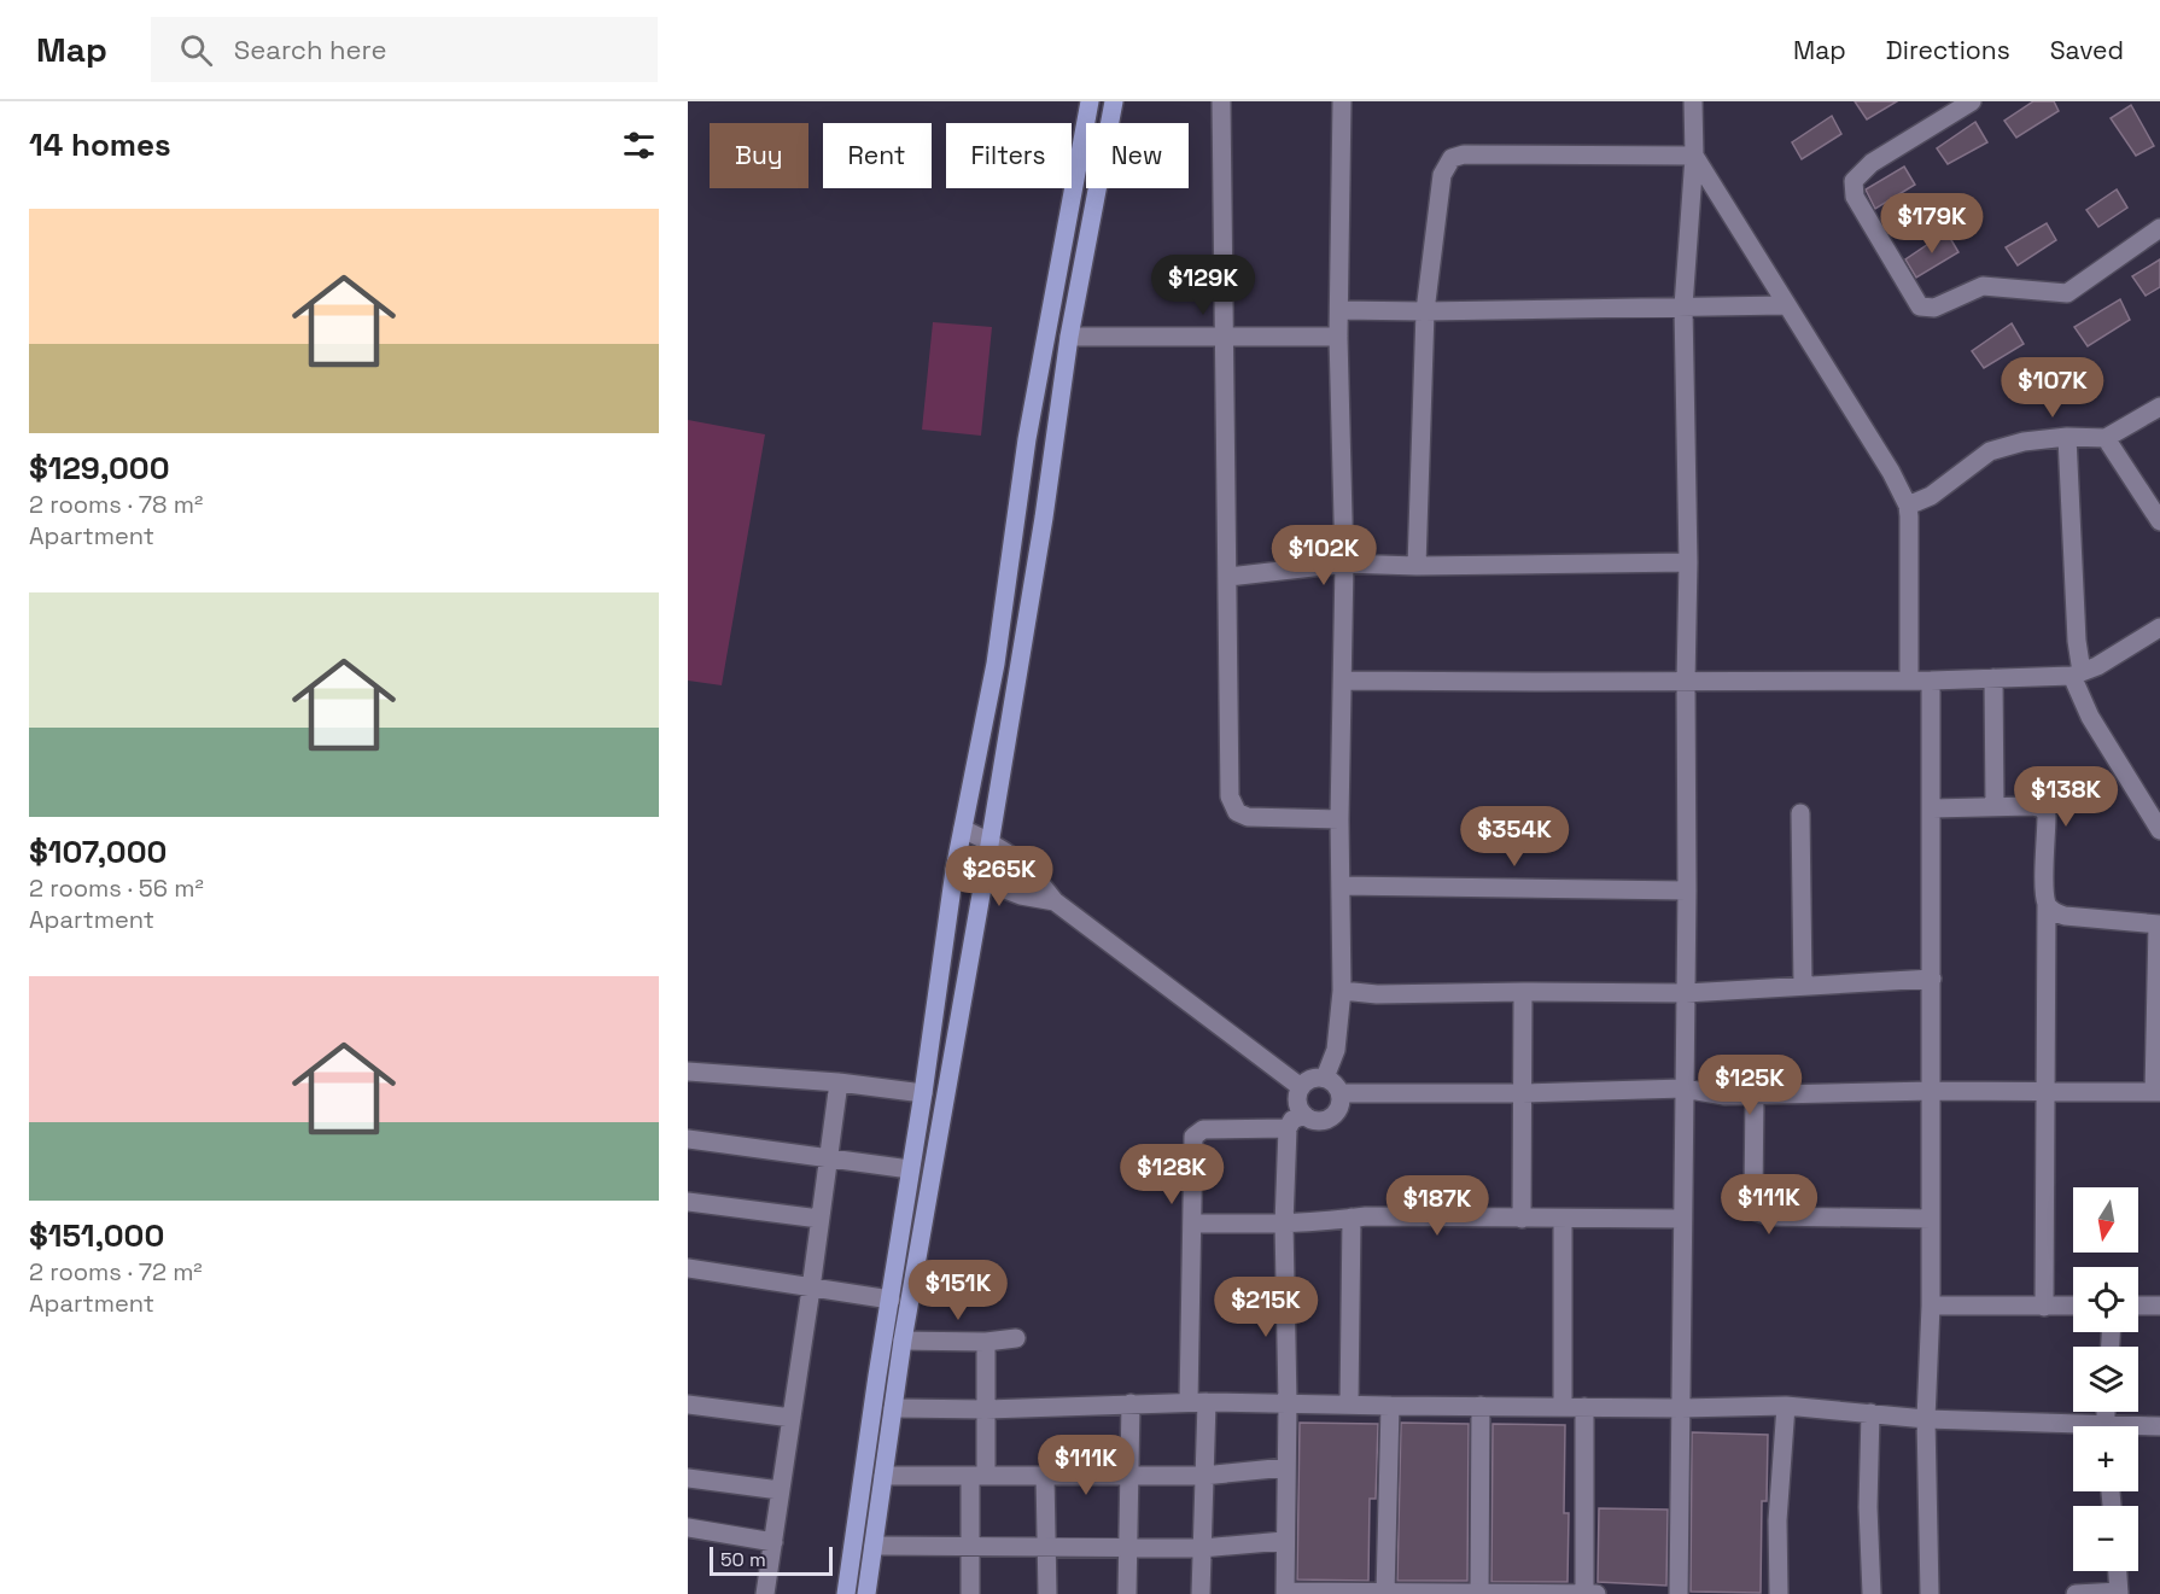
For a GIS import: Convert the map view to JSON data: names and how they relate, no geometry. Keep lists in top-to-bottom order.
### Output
{
  "scale_bar": "50 m",
  "north": "bottom",
  "page": {
    "header": "Map",
    "search": "Search here",
    "nav": ["Map", "Directions", "Saved"],
    "heading": "14 homes",
    "chip": [
      "Buy",
      "Rent",
      "Filters",
      "New"
    ],
    "list": [
      {
        "name": "$129,000",
        "note": "2 rooms · 78 m² · Apartment"
      },
      {
        "name": "$107,000",
        "note": "2 rooms · 56 m² · Apartment"
      },
      {
        "name": "$151,000",
        "note": "2 rooms · 72 m² · Apartment"
      }
    ],
    "price": [
      "$179K",
      "$129K",
      "$107K",
      "$102K",
      "$138K",
      "$354K",
      "$265K",
      "$125K",
      "$128K",
      "$111K",
      "$187K",
      "$151K",
      "$215K",
      "$111K"
    ],
    "map_buttons": ["+", "−"],
    "scale": "50 m"
  }
}
